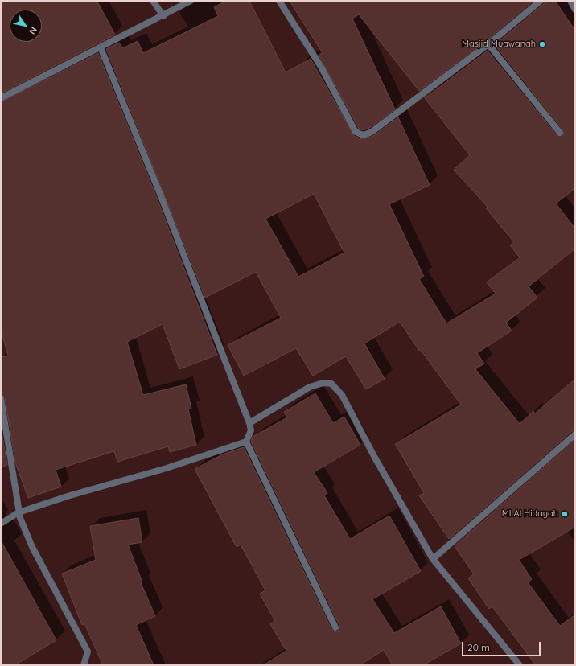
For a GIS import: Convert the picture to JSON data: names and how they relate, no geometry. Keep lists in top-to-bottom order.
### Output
{
  "places": ["Masjid Muawanah", "MI Al Hidayah"],
  "scale_bar": "20 m",
  "north": "bottom right"
}
